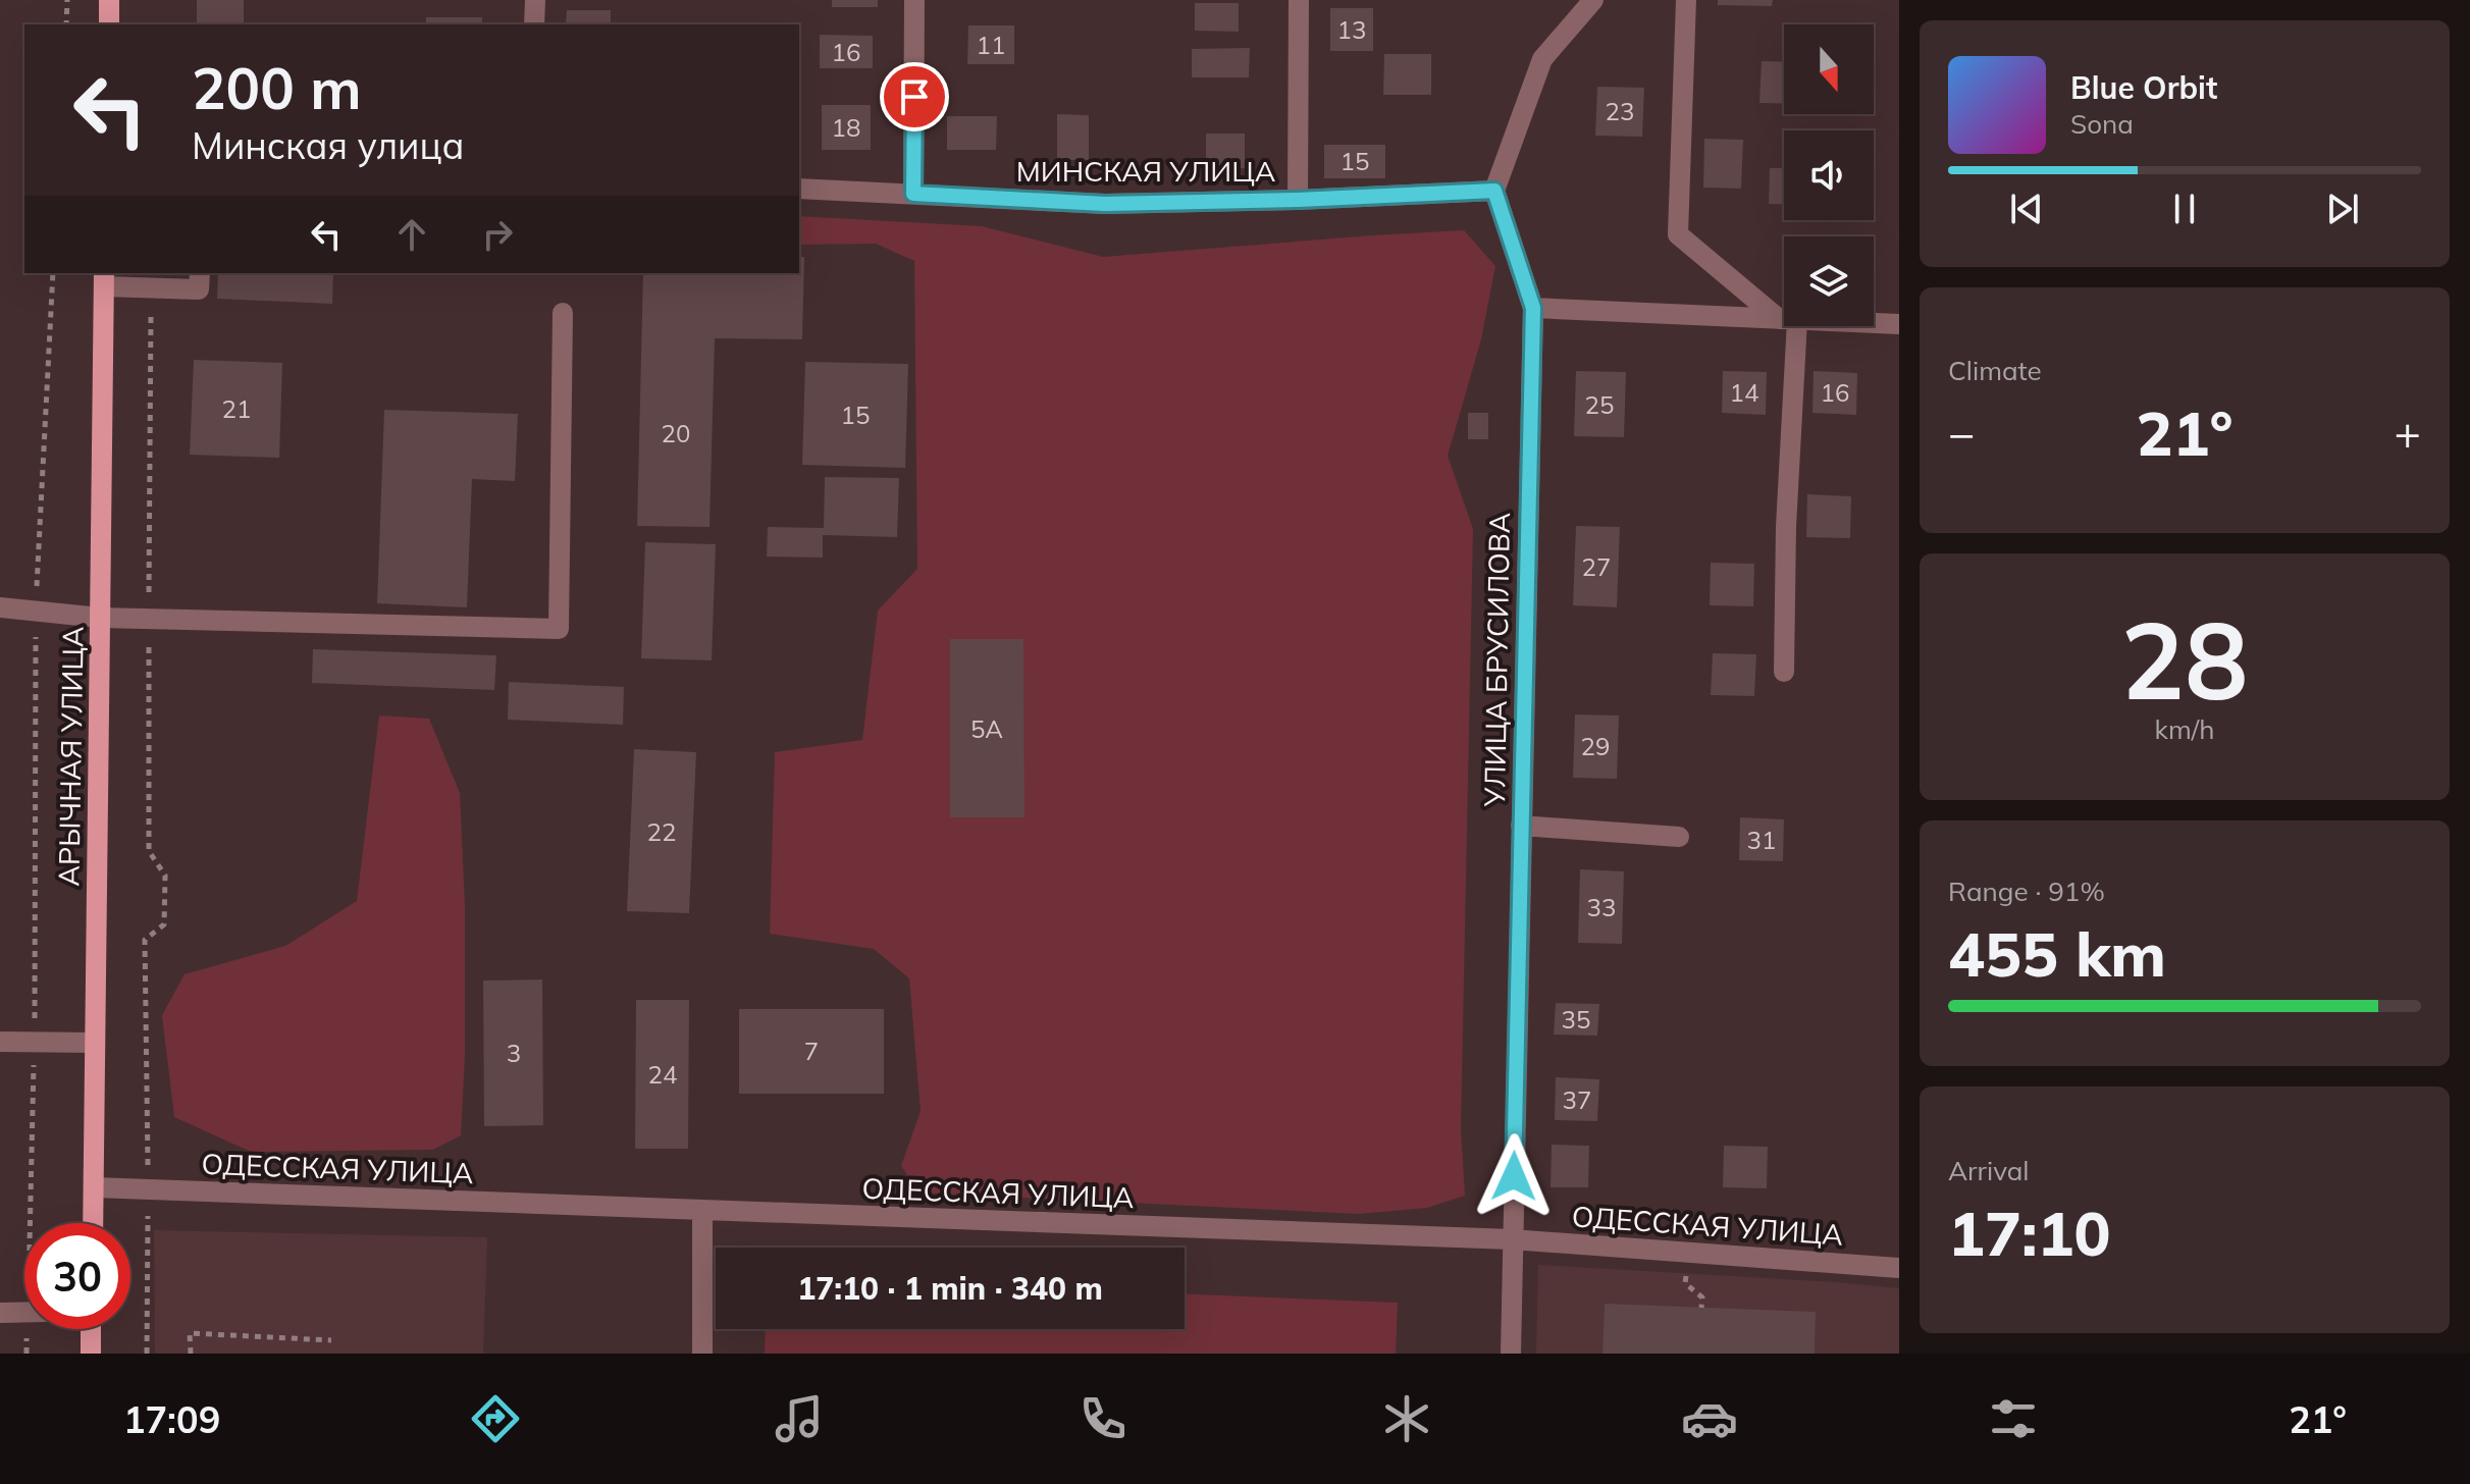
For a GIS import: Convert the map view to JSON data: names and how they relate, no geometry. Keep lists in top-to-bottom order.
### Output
{
  "streets": {
    "main road": ["АРЫЧНАЯ УЛИЦА"],
    "street": ["МИНСКАЯ УЛИЦА", "УЛИЦА БРУСИЛОВА", "ОДЕССКАЯ УЛИЦА"]
  },
  "crossings": [
    ["МИНСКАЯ УЛИЦА", "УЛИЦА БРУСИЛОВА"],
    ["УЛИЦА БРУСИЛОВА", "ОДЕССКАЯ УЛИЦА"],
    ["АРЫЧНАЯ УЛИЦА", "ОДЕССКАЯ УЛИЦА"]
  ],
  "house_numbers": [
    "13",
    "11",
    "16",
    "23",
    "18",
    "15",
    "14",
    "16",
    "25",
    "21",
    "15",
    "20",
    "27",
    "5А",
    "29",
    "22",
    "31",
    "33",
    "35",
    "7",
    "3",
    "24",
    "37"
  ],
  "north": "bottom",
  "page": {
    "turn": ["200 m", "Минская улица"],
    "song": ["Blue Orbit", "Sona"],
    "tile": [
      "Climate",
      ["28", "km/h"],
      ["Range · 91%", "455 km"],
      ["Arrival", "17:10"]
    ],
    "heat": ["−", "21°", "+"],
    "limit": "30",
    "trip": "17:10 · 1 min · 340 m",
    "tabs": ["17:09", "21°"]
  }
}
